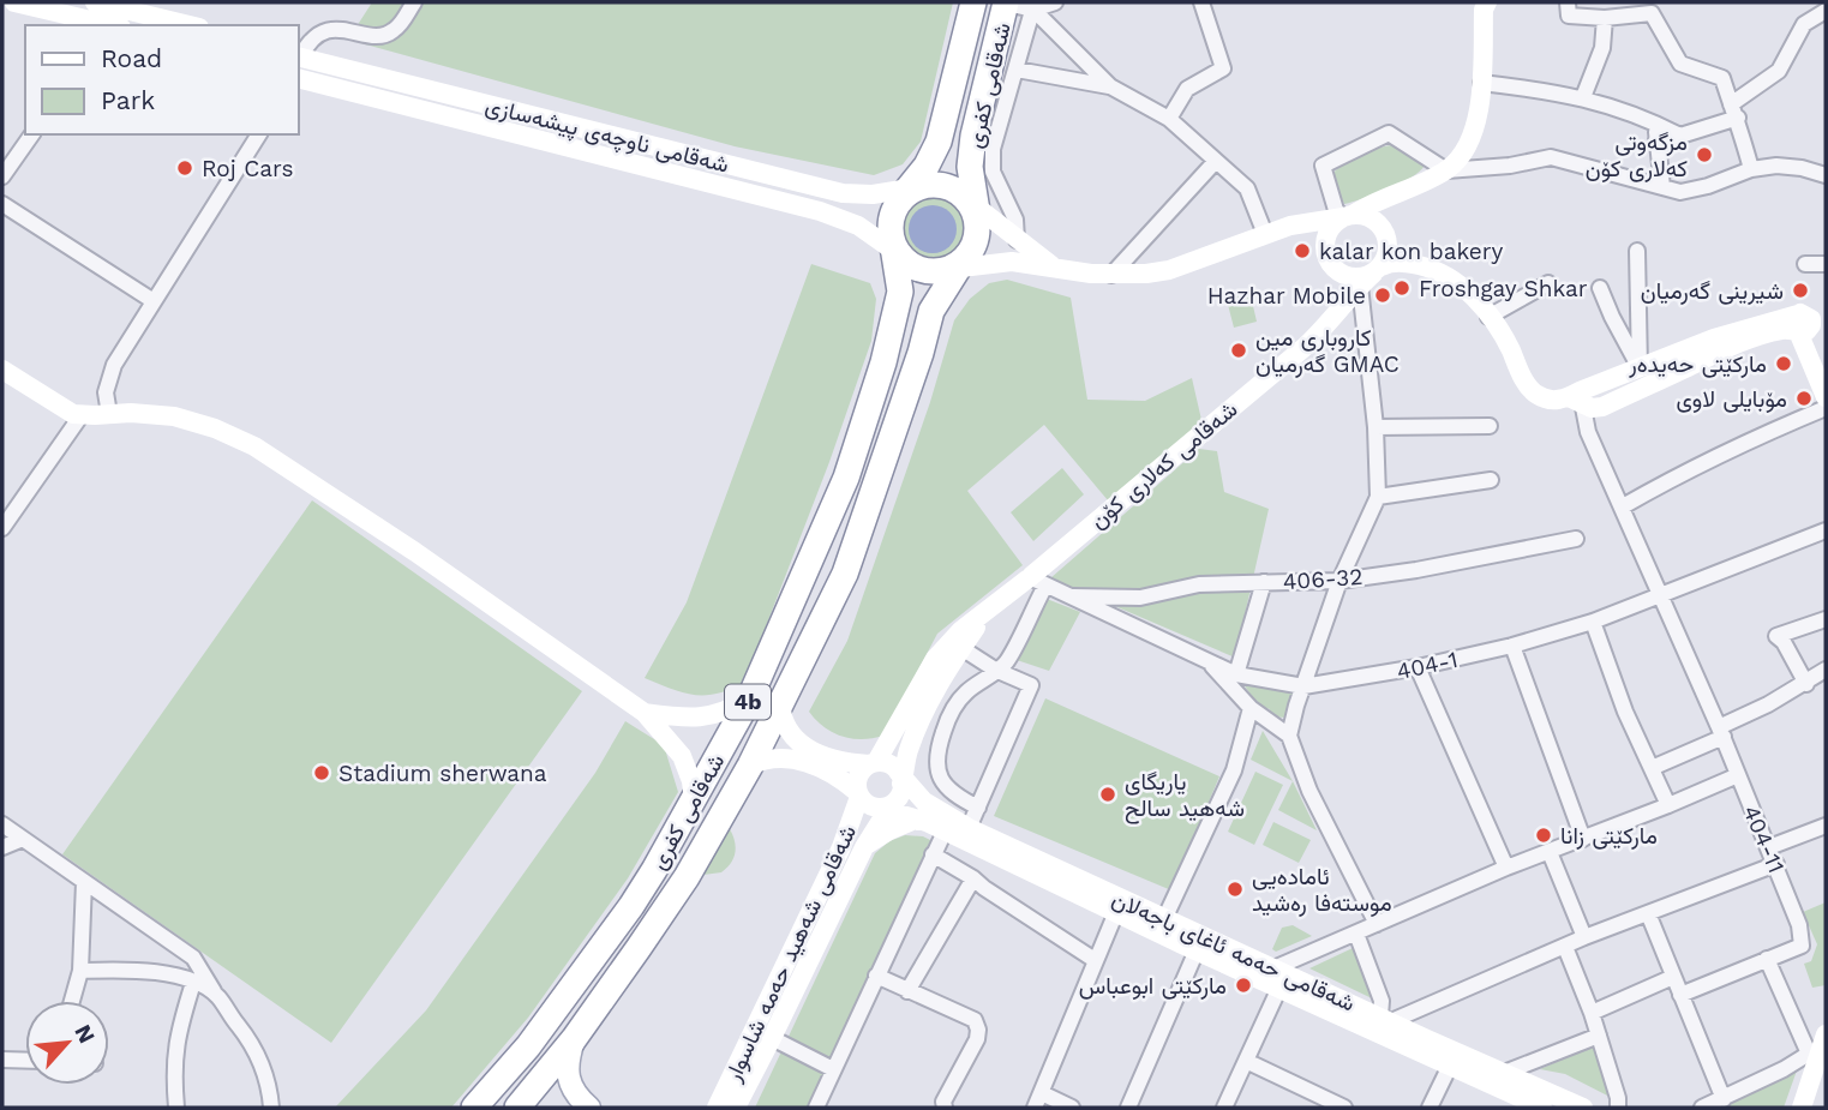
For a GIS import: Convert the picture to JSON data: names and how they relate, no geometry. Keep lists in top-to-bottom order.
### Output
{
  "streets": {
    "highway": ["شەقامی کفری", "4b"],
    "main road": [
      "شەقامی ناوچەی پیشەسازی",
      "شەقامی کەلاری کۆن",
      "شەقامی حەمە ئاغای باجەلان",
      "شەقامی شەهید حەمە شاسوار"
    ],
    "street": ["406-32", "404-1", "404-11"]
  },
  "crossings": [
    ["شەقامی کفری", "شەقامی ناوچەی پیشەسازی"],
    ["شەقامی کفری", "شەقامی حەمە ئاغای باجەلان"],
    ["شەقامی کەلاری کۆن", "404-1"],
    ["406-32", "404-1"],
    ["404-1", "404-11"],
    ["شەقامی حەمە ئاغای باجەلان", "شەقامی شەهید حەمە شاسوار"]
  ],
  "places": [
    "مزگەوتی کەلاری کۆن",
    "Roj Cars",
    "kalar kon bakery",
    "Froshgay Shkar",
    "شیرینی گەرمیان",
    "Hazhar Mobile",
    "کاروباری مین گەرمیان GMAC",
    "مارکێتی حەیدەر",
    "مۆبایلی لاوی",
    "Stadium sherwana",
    "یاریگای شەهید سالح",
    "مارکێتی زانا",
    "ئامادەیی موستەفا رەشید",
    "مارکێتی ابوعباس"
  ],
  "legend": ["Road", "Park"],
  "north": "top right"
}
